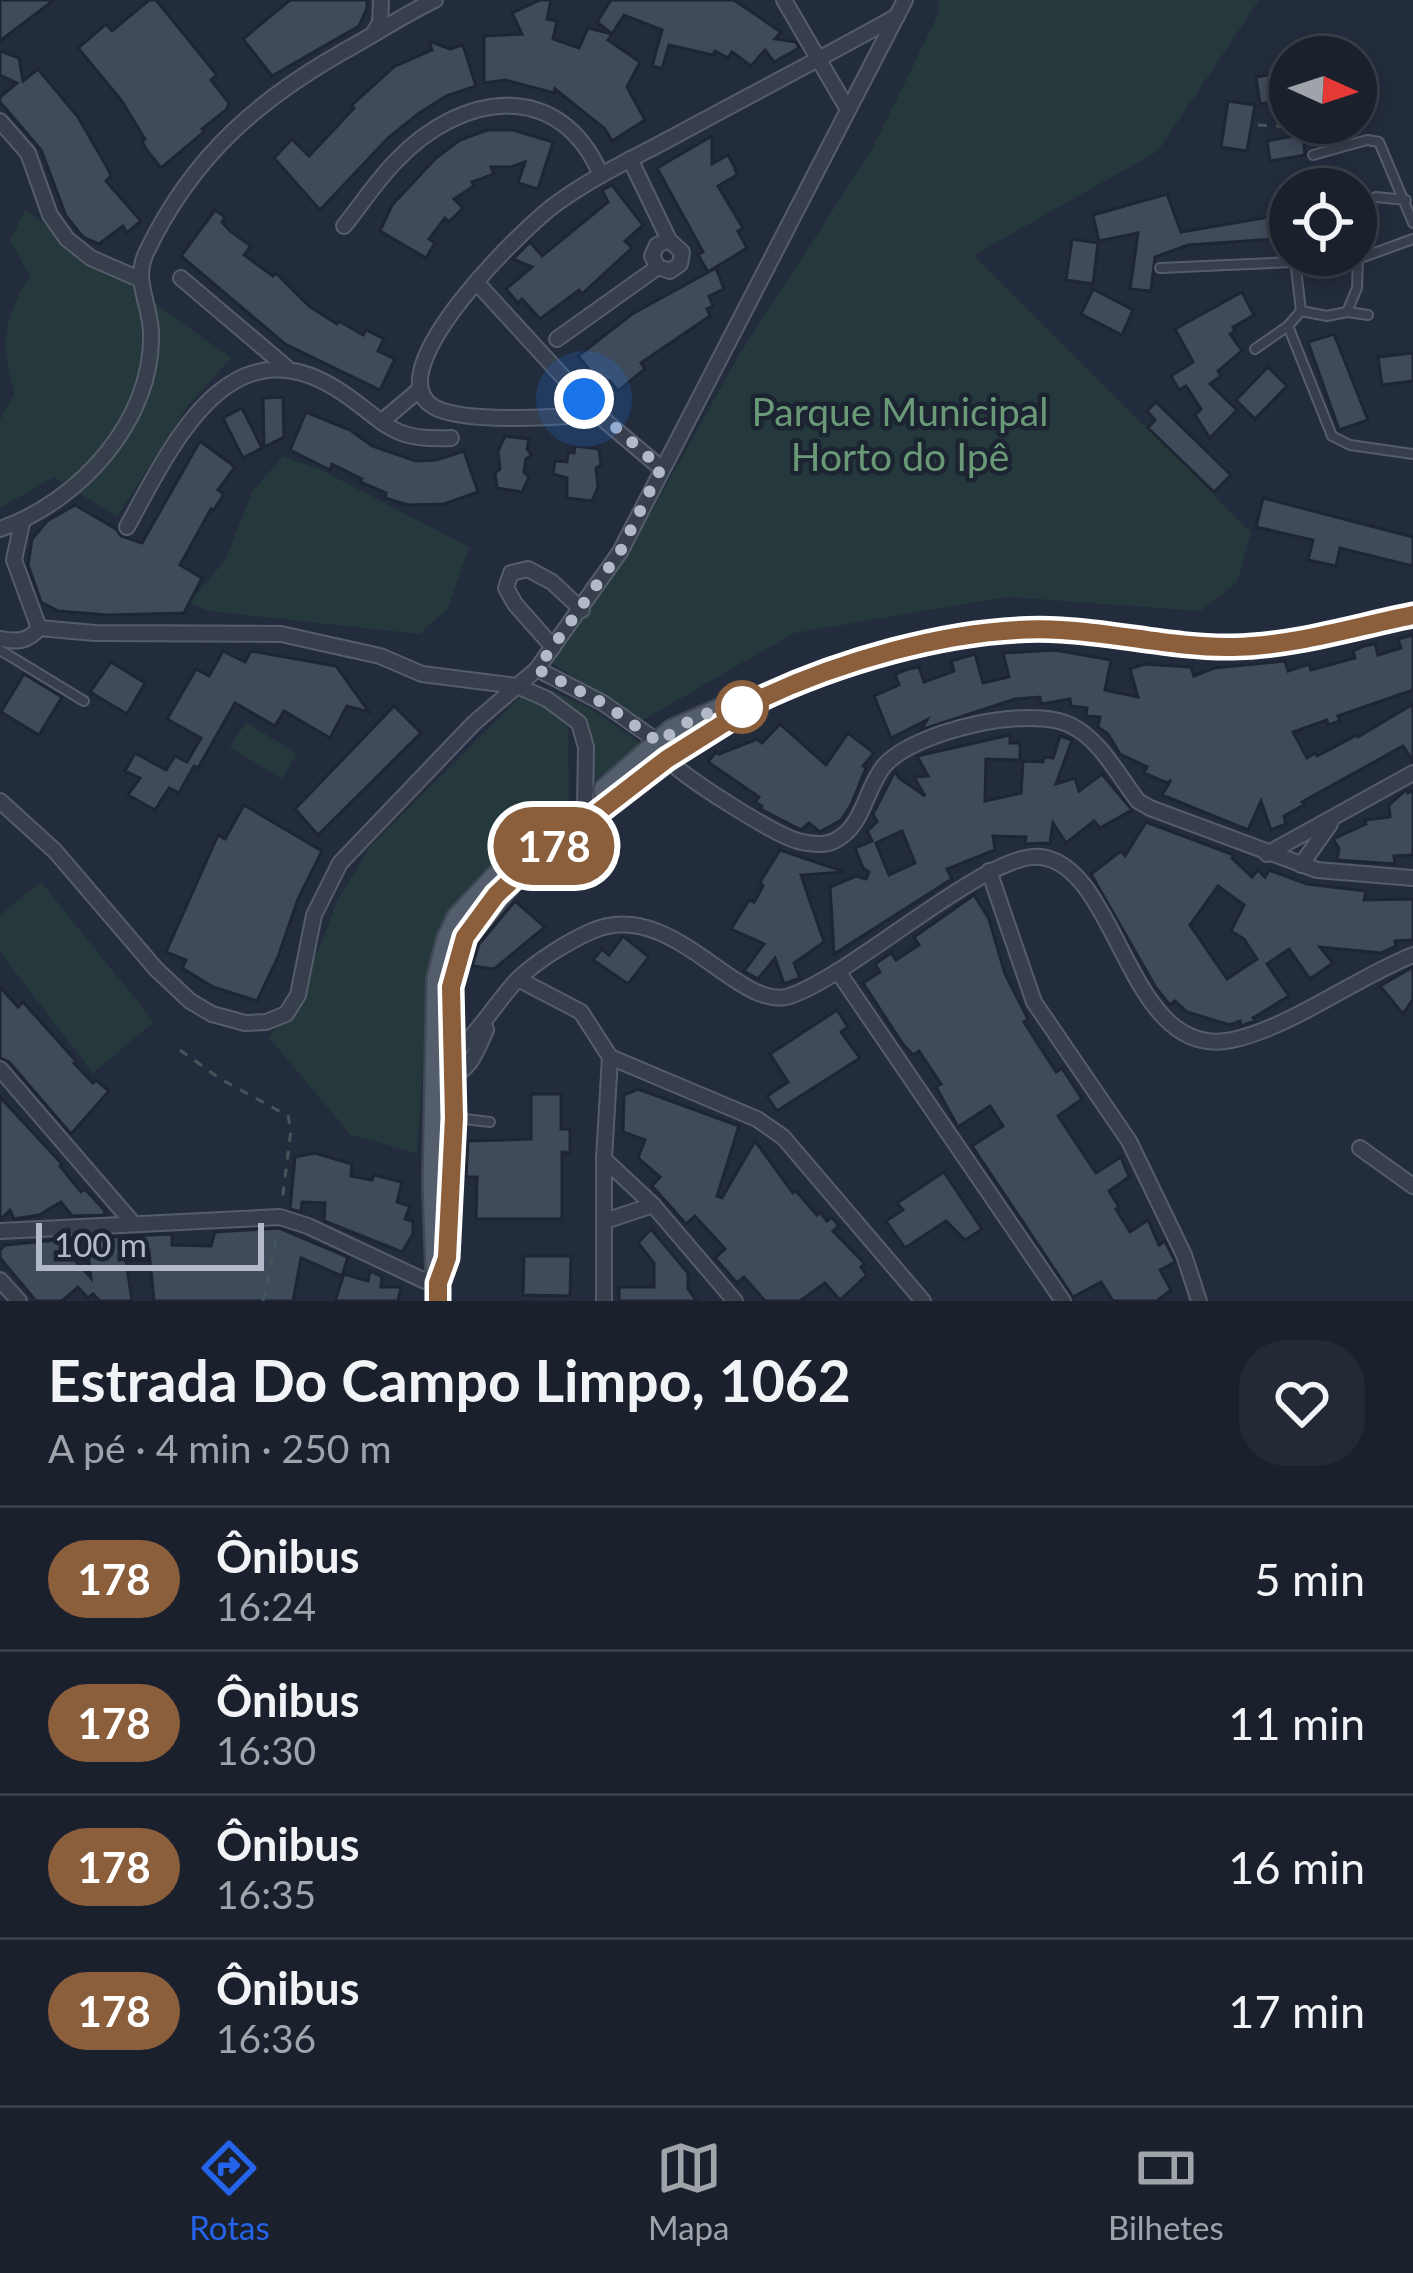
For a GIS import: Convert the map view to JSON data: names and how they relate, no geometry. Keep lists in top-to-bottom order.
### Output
{
  "parks": ["Parque Municipal Horto do Ipê"],
  "lines": ["bus line 178"],
  "scale_bar": "100 m",
  "north": "right",
  "page": {
    "on_map": "178",
    "scale": "100 m",
    "heading": ["Estrada Do Campo Limpo, 1062", "A pé · 4 min · 250 m"],
    "list": [
      {
        "mark": "178",
        "name": "Ônibus",
        "note": "16:24",
        "value": "5 min"
      },
      {
        "mark": "178",
        "name": "Ônibus",
        "note": "16:30",
        "value": "11 min"
      },
      {
        "mark": "178",
        "name": "Ônibus",
        "note": "16:35",
        "value": "16 min"
      },
      {
        "mark": "178",
        "name": "Ônibus",
        "note": "16:36",
        "value": "17 min"
      }
    ],
    "tabs": ["Rotas", "Mapa", "Bilhetes"]
  }
}
